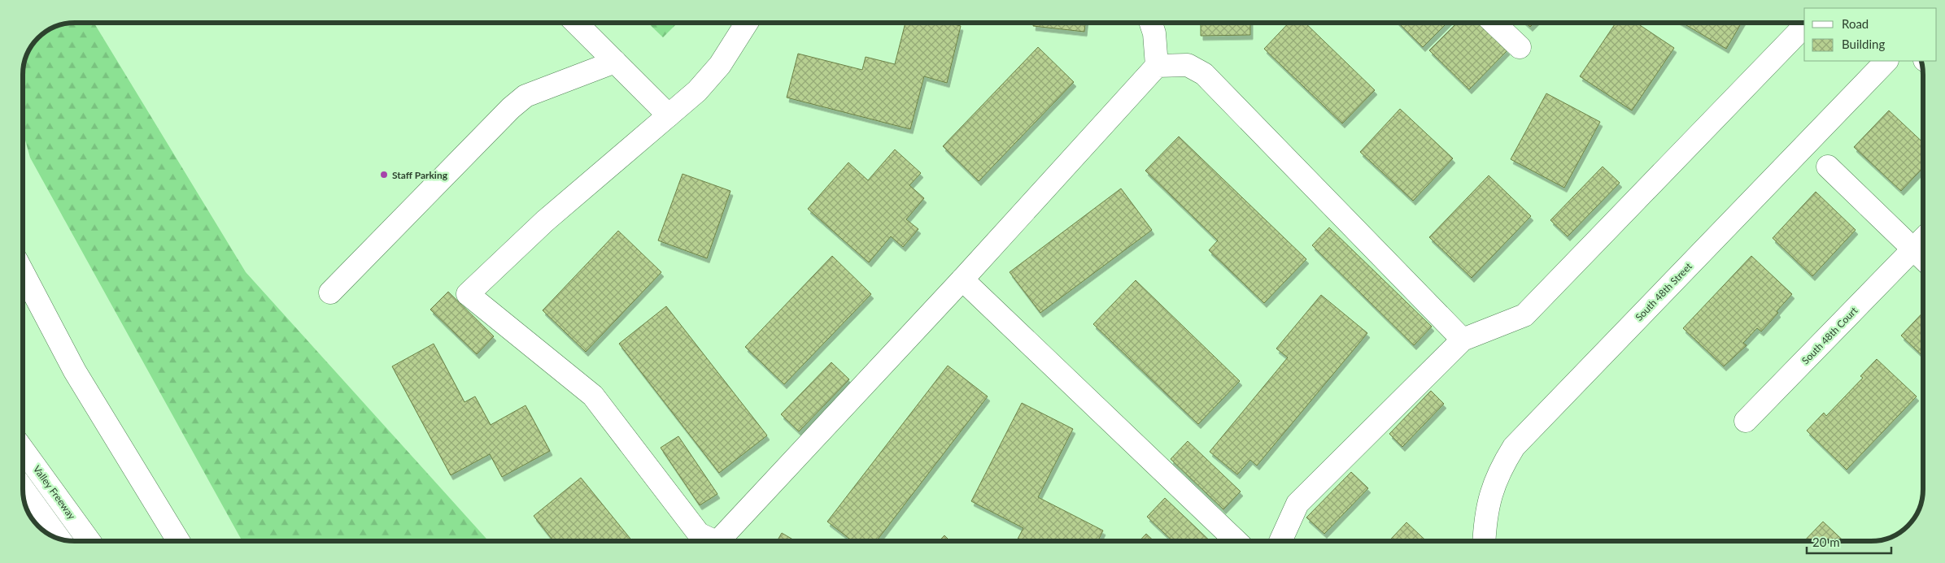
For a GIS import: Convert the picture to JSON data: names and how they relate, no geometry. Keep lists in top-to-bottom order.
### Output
{
  "streets": {
    "main road": ["South 48th Street", "South 48th Court", "Valley Freeway"]
  },
  "places": ["Staff Parking"],
  "legend": ["Road", "Building"],
  "scale_bar": "20 m"
}
